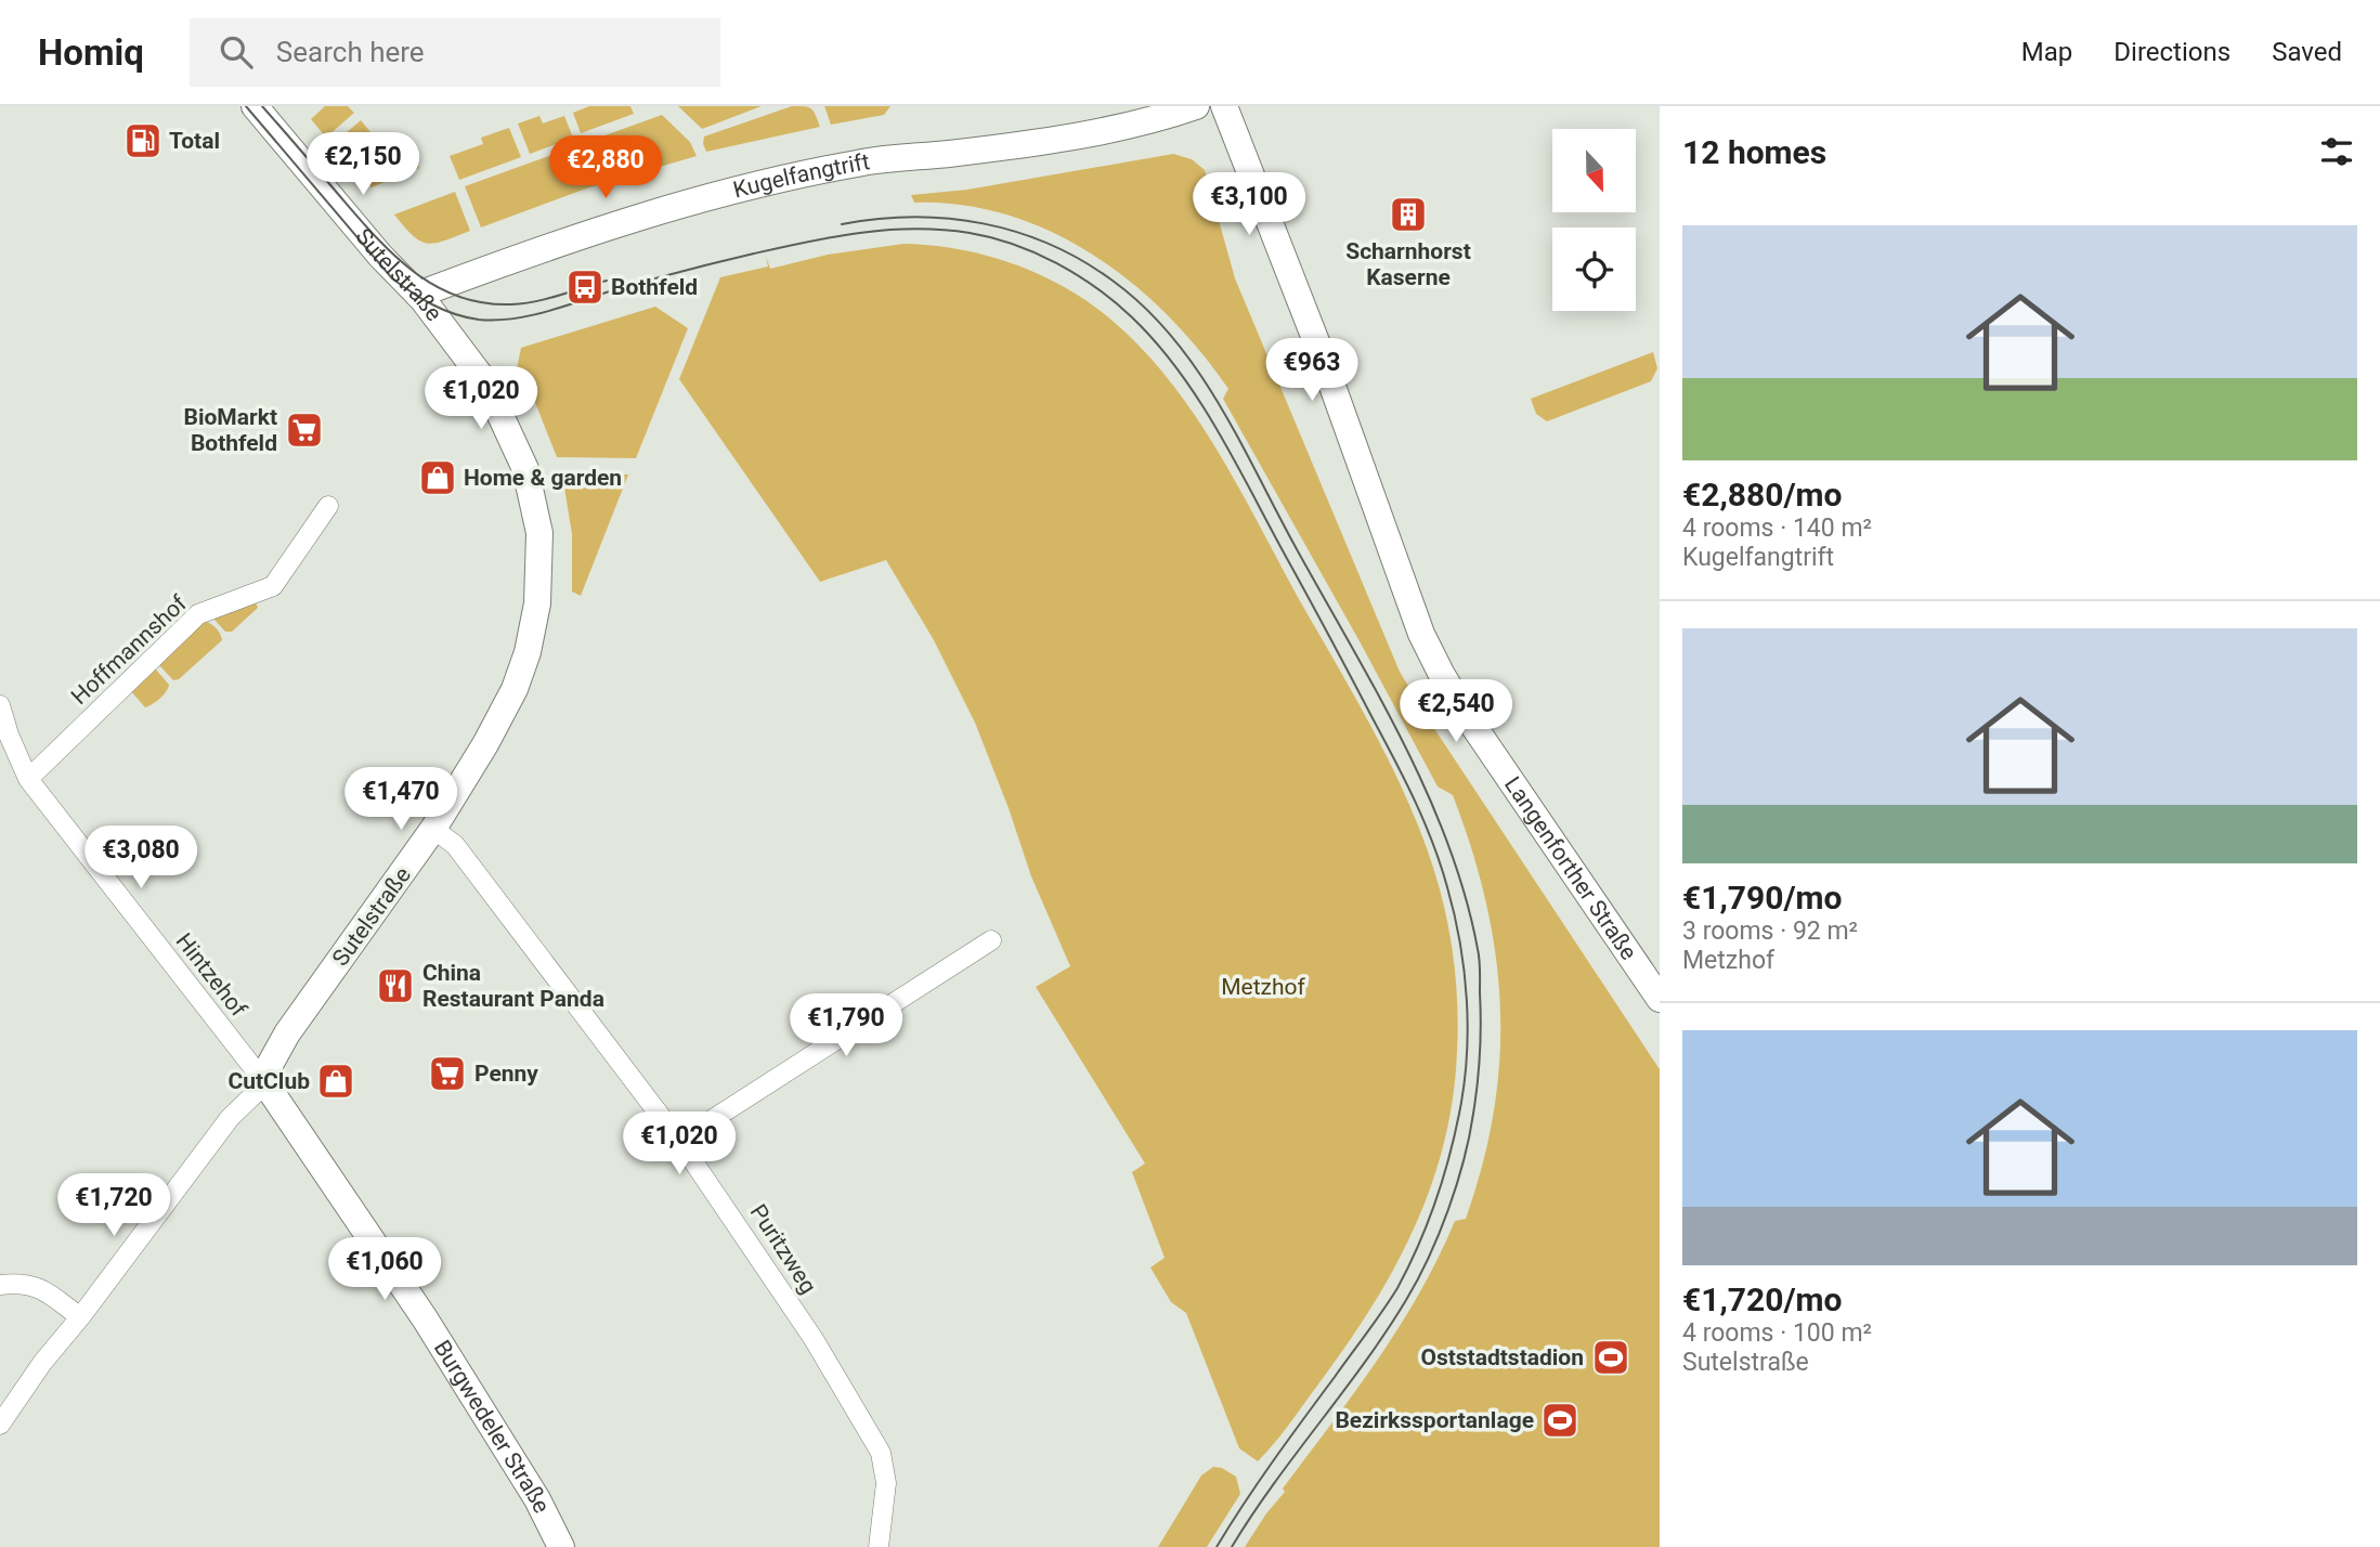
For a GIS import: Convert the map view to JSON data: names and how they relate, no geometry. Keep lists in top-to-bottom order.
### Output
{
  "streets": {
    "main road": [
      "Kugelfangtrift",
      "Sutelstraße",
      "Langenforther Straße",
      "Burgwedeler Straße"
    ],
    "street": ["Hoffmannshof", "Hintzehof", "Puritzweg"]
  },
  "crossings": [
    ["Kugelfangtrift", "Sutelstraße"],
    ["Sutelstraße", "Hintzehof"],
    ["Sutelstraße", "Puritzweg"],
    ["Sutelstraße", "Burgwedeler Straße"],
    ["Hoffmannshof", "Hintzehof"],
    ["Hintzehof", "Burgwedeler Straße"]
  ],
  "parks": ["Metzhof"],
  "places": {
    "fuel station": ["Total"],
    "building": ["Scharnhorst Kaserne"],
    "bus stop": ["Bothfeld"],
    "supermarket": ["BioMarkt Bothfeld", "Penny"],
    "shop": ["Home & garden", "CutClub"],
    "restaurant": ["China Restaurant Panda"],
    "sports": ["Oststadtstadion", "Bezirkssportanlage"]
  },
  "north": "bottom",
  "page": {
    "header": "Homiq",
    "search": "Search here",
    "nav": ["Map", "Directions", "Saved"],
    "heading": "12 homes",
    "price": [
      "€2,150",
      "€2,880",
      "€3,100",
      "€963",
      "€1,020",
      "€2,540",
      "€1,470",
      "€3,080",
      "€1,790",
      "€1,020",
      "€1,720",
      "€1,060"
    ],
    "list": [
      {
        "name": "€2,880/mo",
        "note": "4 rooms · 140 m² · Kugelfangtrift"
      },
      {
        "name": "€1,790/mo",
        "note": "3 rooms · 92 m² · Metzhof"
      },
      {
        "name": "€1,720/mo",
        "note": "4 rooms · 100 m² · Sutelstraße"
      }
    ]
  }
}
